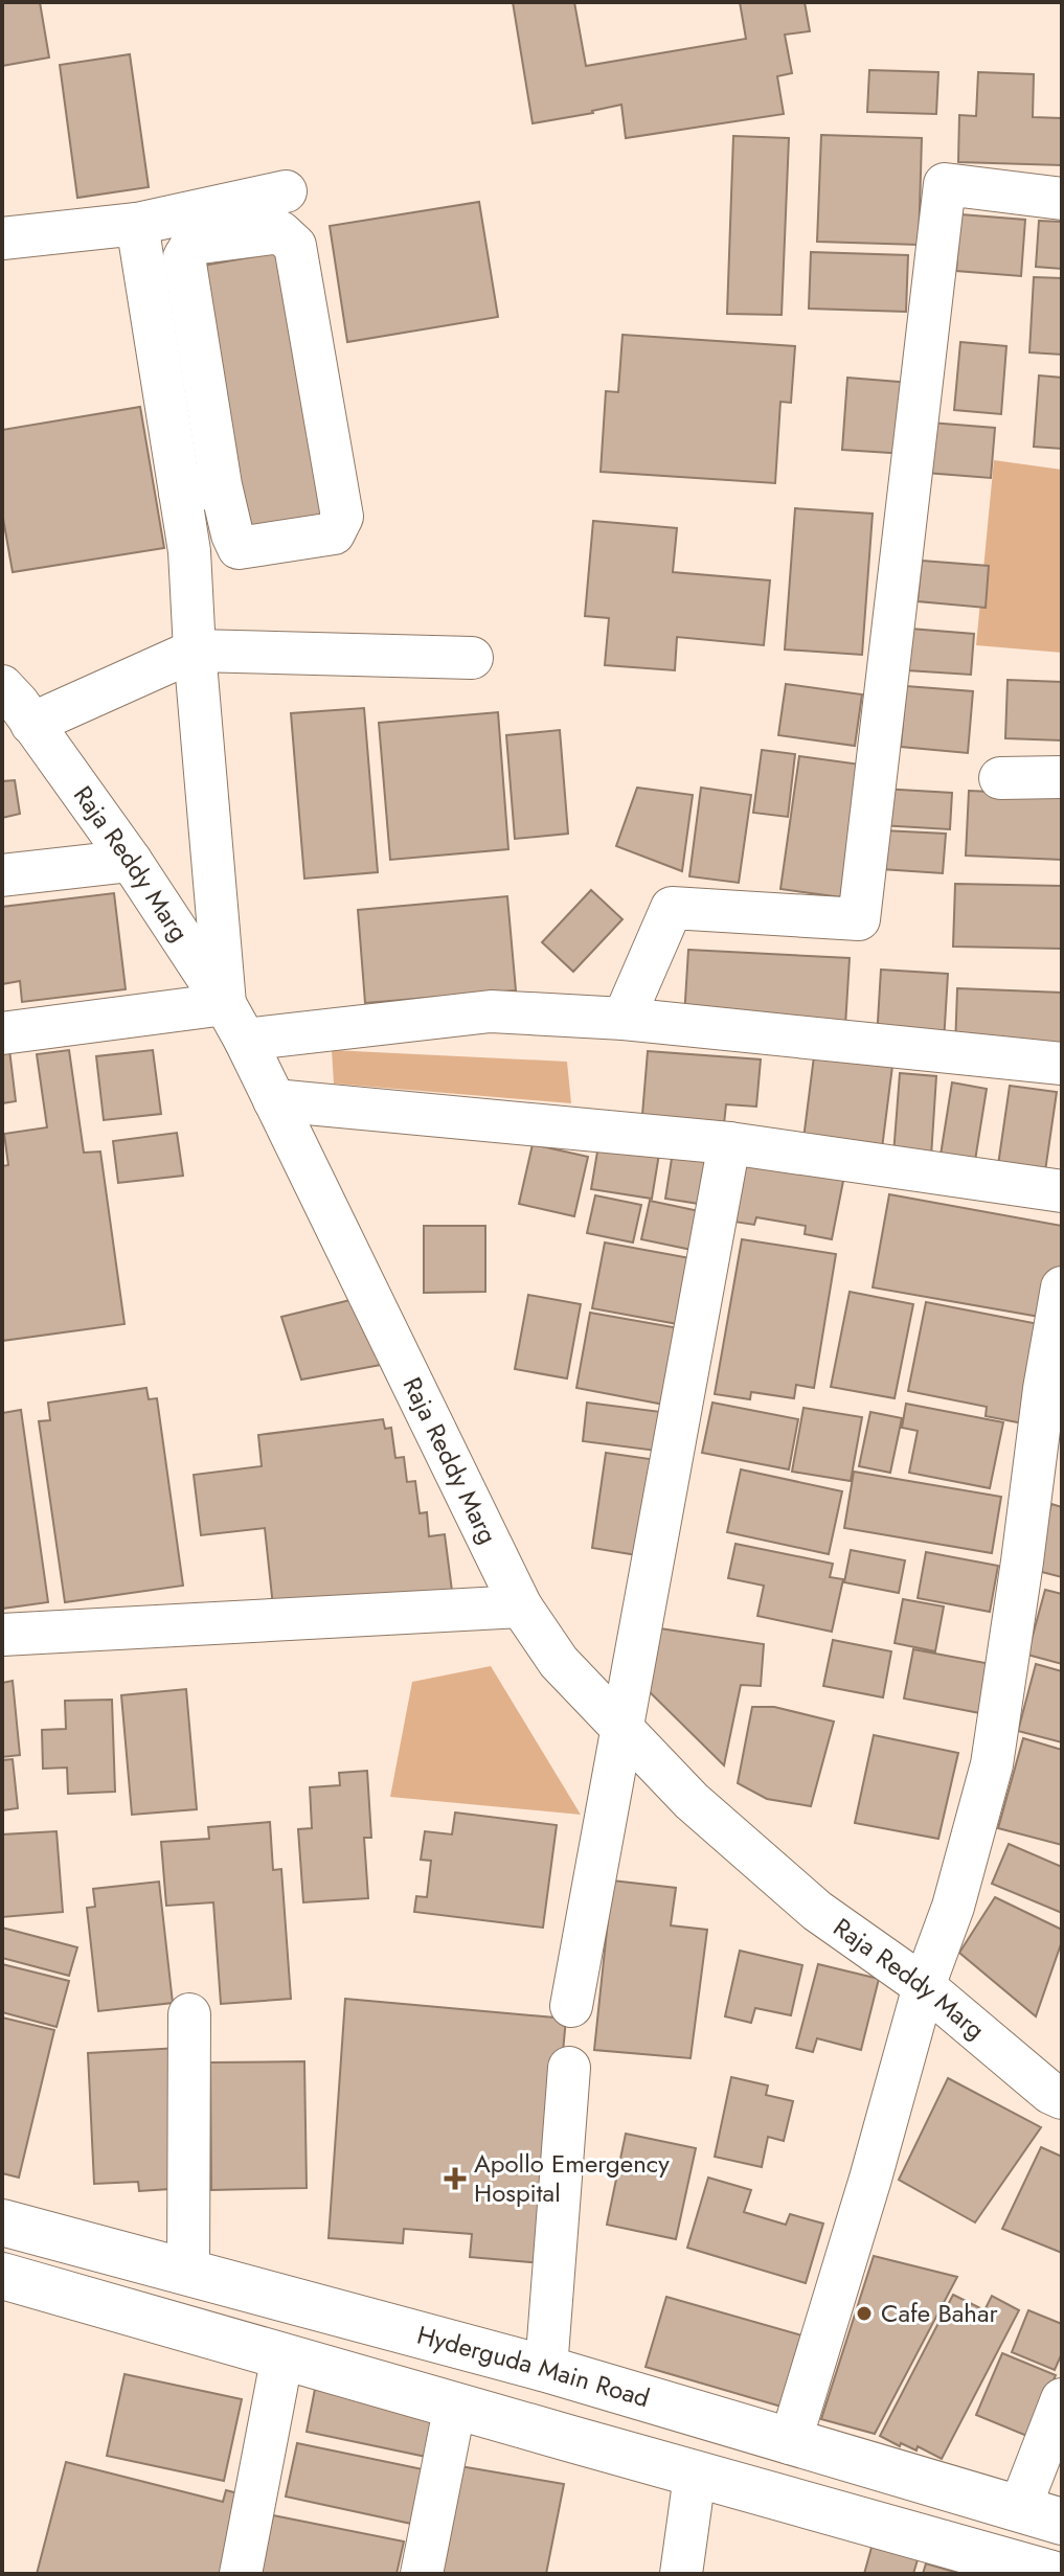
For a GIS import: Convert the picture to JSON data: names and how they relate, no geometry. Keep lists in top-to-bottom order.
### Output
{
  "streets": {
    "main road": ["Hyderguda Main Road"],
    "street": ["Raja Reddy Marg"]
  },
  "places": {
    "health": ["Apollo Emergency Hospital"],
    "other": ["Cafe Bahar"]
  }
}
